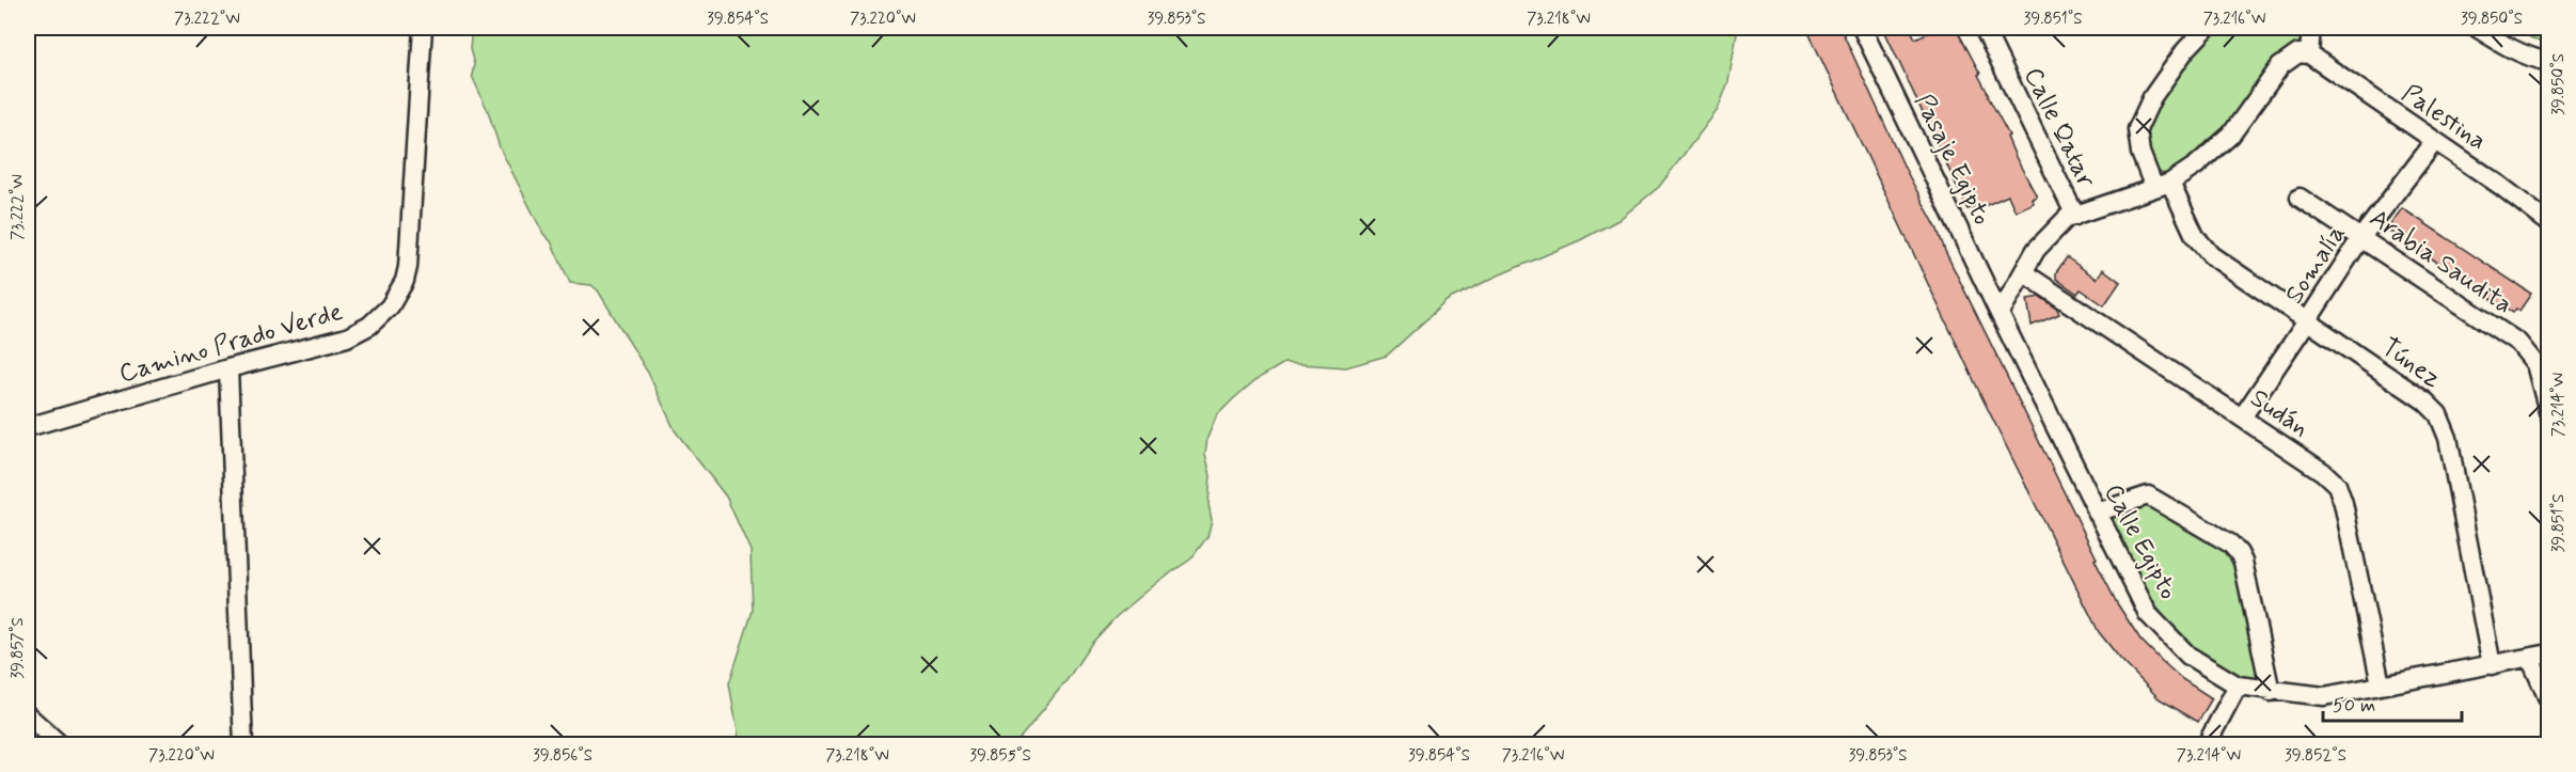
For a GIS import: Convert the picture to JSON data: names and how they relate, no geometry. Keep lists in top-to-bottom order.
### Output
{
  "streets": {
    "street": [
      "Palestina",
      "Calle Qatar",
      "Pasaje Egipto",
      "Arabia Saudita",
      "Somalía",
      "Camino Prado Verde",
      "Túnez",
      "Sudán",
      "Calle Egipto"
    ]
  },
  "crossings": [
    ["Palestina", "Somalía"],
    ["Pasaje Egipto", "Calle Egipto"],
    ["Arabia Saudita", "Somalía"],
    ["Somalía", "Túnez"],
    ["Somalía", "Sudán"],
    ["Túnez", "Calle Egipto"],
    ["Sudán", "Calle Egipto"]
  ],
  "scale_bar": "50 m",
  "coordinates": [
    "73.222°W",
    "39.854°S",
    "73.220°W",
    "39.853°S",
    "73.218°W",
    "39.851°S",
    "73.216°W",
    "39.850°S",
    "73.214°W",
    "39.857°S",
    "39.856°S",
    "39.855°S",
    "39.852°S"
  ]
}
